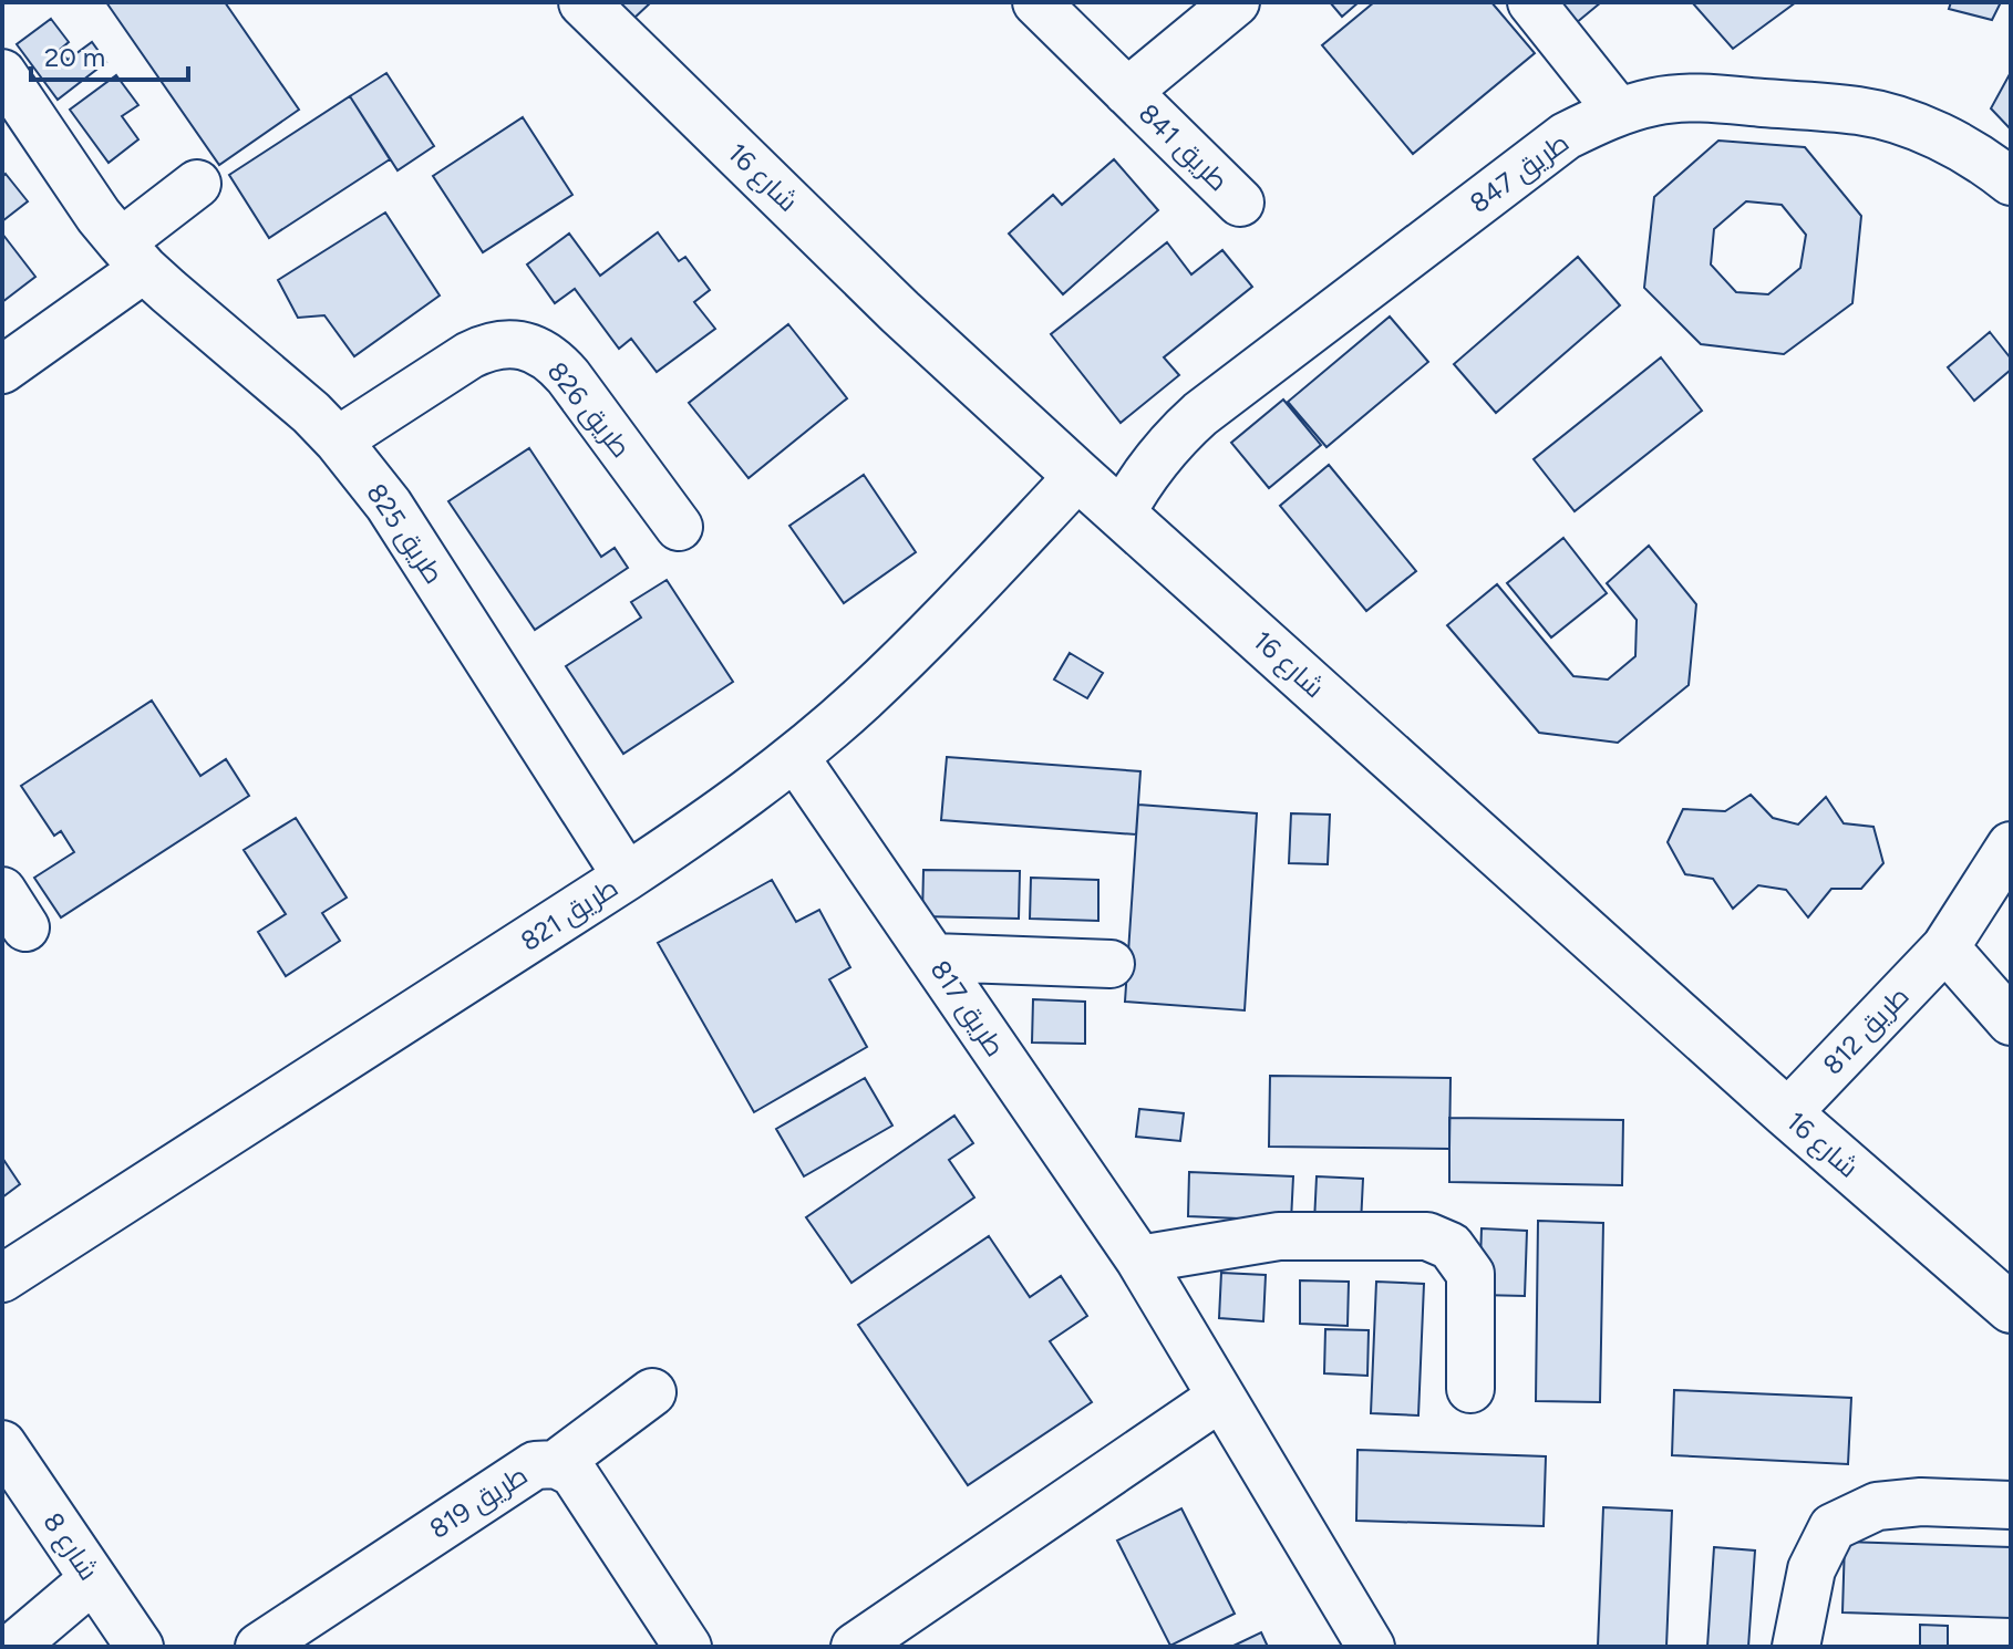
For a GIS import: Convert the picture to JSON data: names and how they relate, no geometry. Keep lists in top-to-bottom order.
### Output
{
  "streets": {
    "street": [
      "طريق 841",
      "طريق 847",
      "شارع 16",
      "طريق 826",
      "طريق 825",
      "طريق 821",
      "طريق 817",
      "طريق 812",
      "طريق 819",
      "شارع 8"
    ]
  },
  "crossings": [
    ["طريق 847", "شارع 16"],
    ["شارع 16", "طريق 821"],
    ["شارع 16", "طريق 812"],
    ["طريق 826", "طريق 825"],
    ["طريق 825", "طريق 821"],
    ["طريق 821", "طريق 817"]
  ],
  "scale_bar": "20 m"
}
